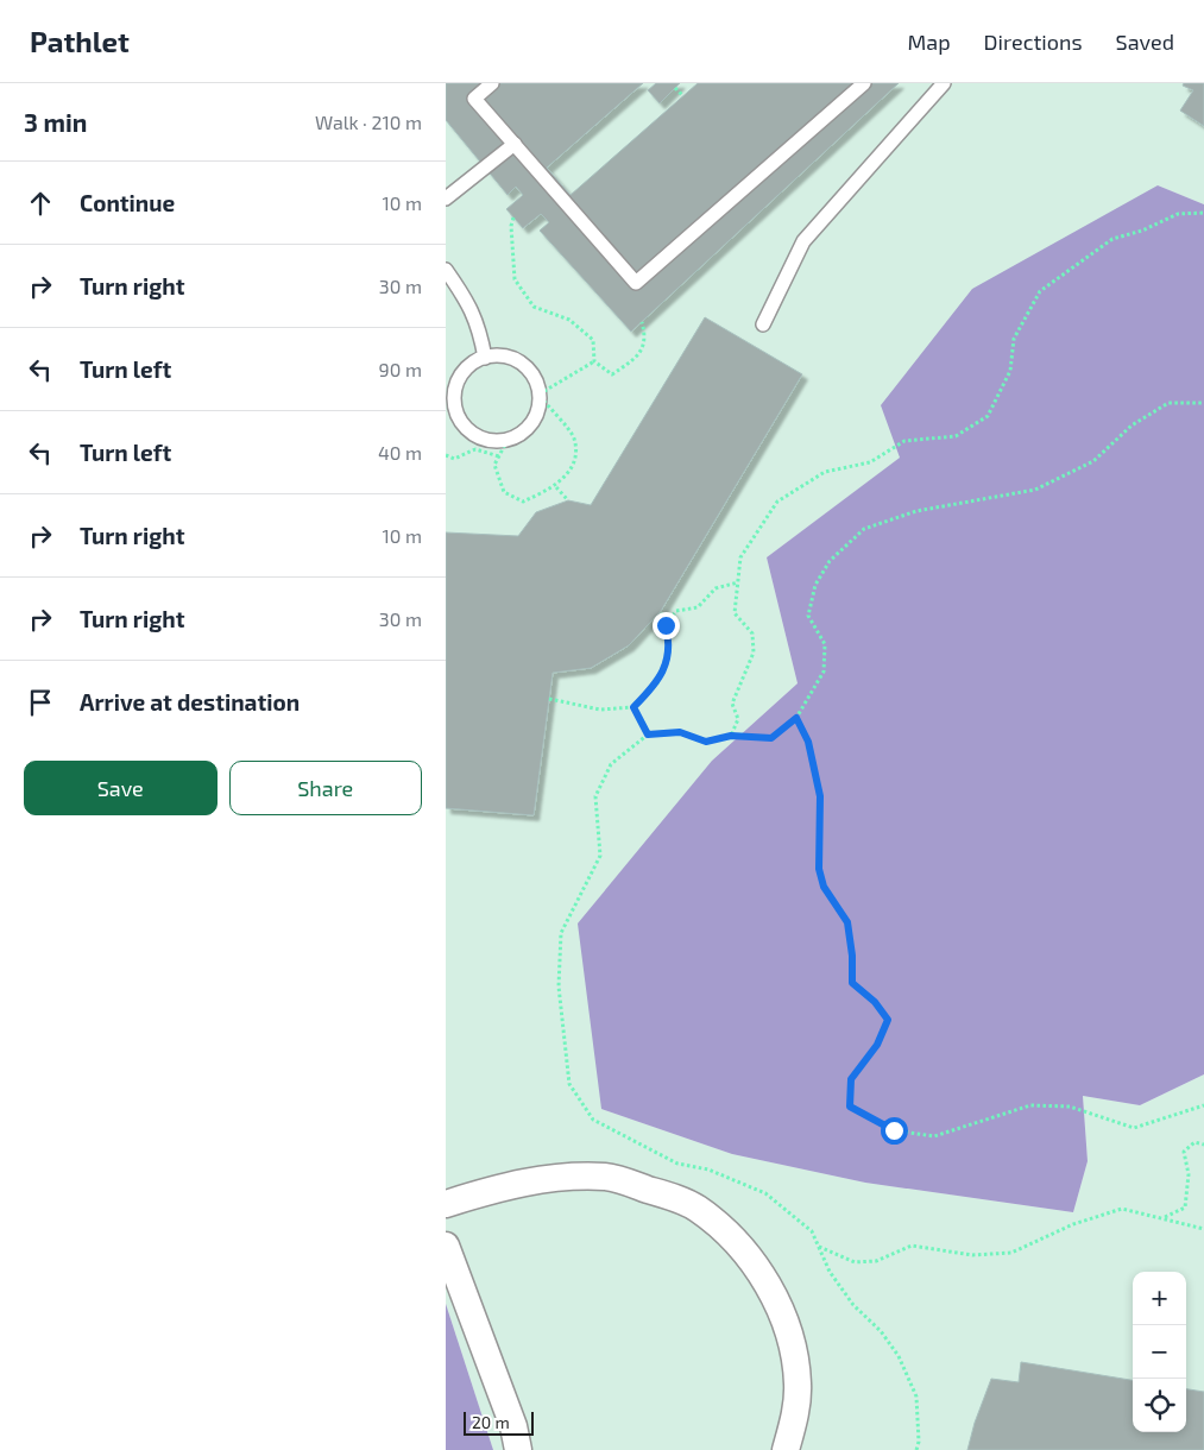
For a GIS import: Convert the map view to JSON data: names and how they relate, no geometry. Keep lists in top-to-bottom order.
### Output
{
  "scale_bar": "20 m",
  "page": {
    "header": "Pathlet",
    "nav": ["Map", "Directions", "Saved"],
    "heading": ["3 min", "Walk · 210 m"],
    "list": [
      ["Continue", "10 m"],
      ["Turn right", "30 m"],
      ["Turn left", "90 m"],
      ["Turn left", "40 m"],
      ["Turn right", "10 m"],
      ["Turn right", "30 m"],
      "Arrive at destination"
    ],
    "buttons": ["Save", "Share"],
    "map_buttons": ["+", "−"],
    "scale": "20 m"
  }
}
